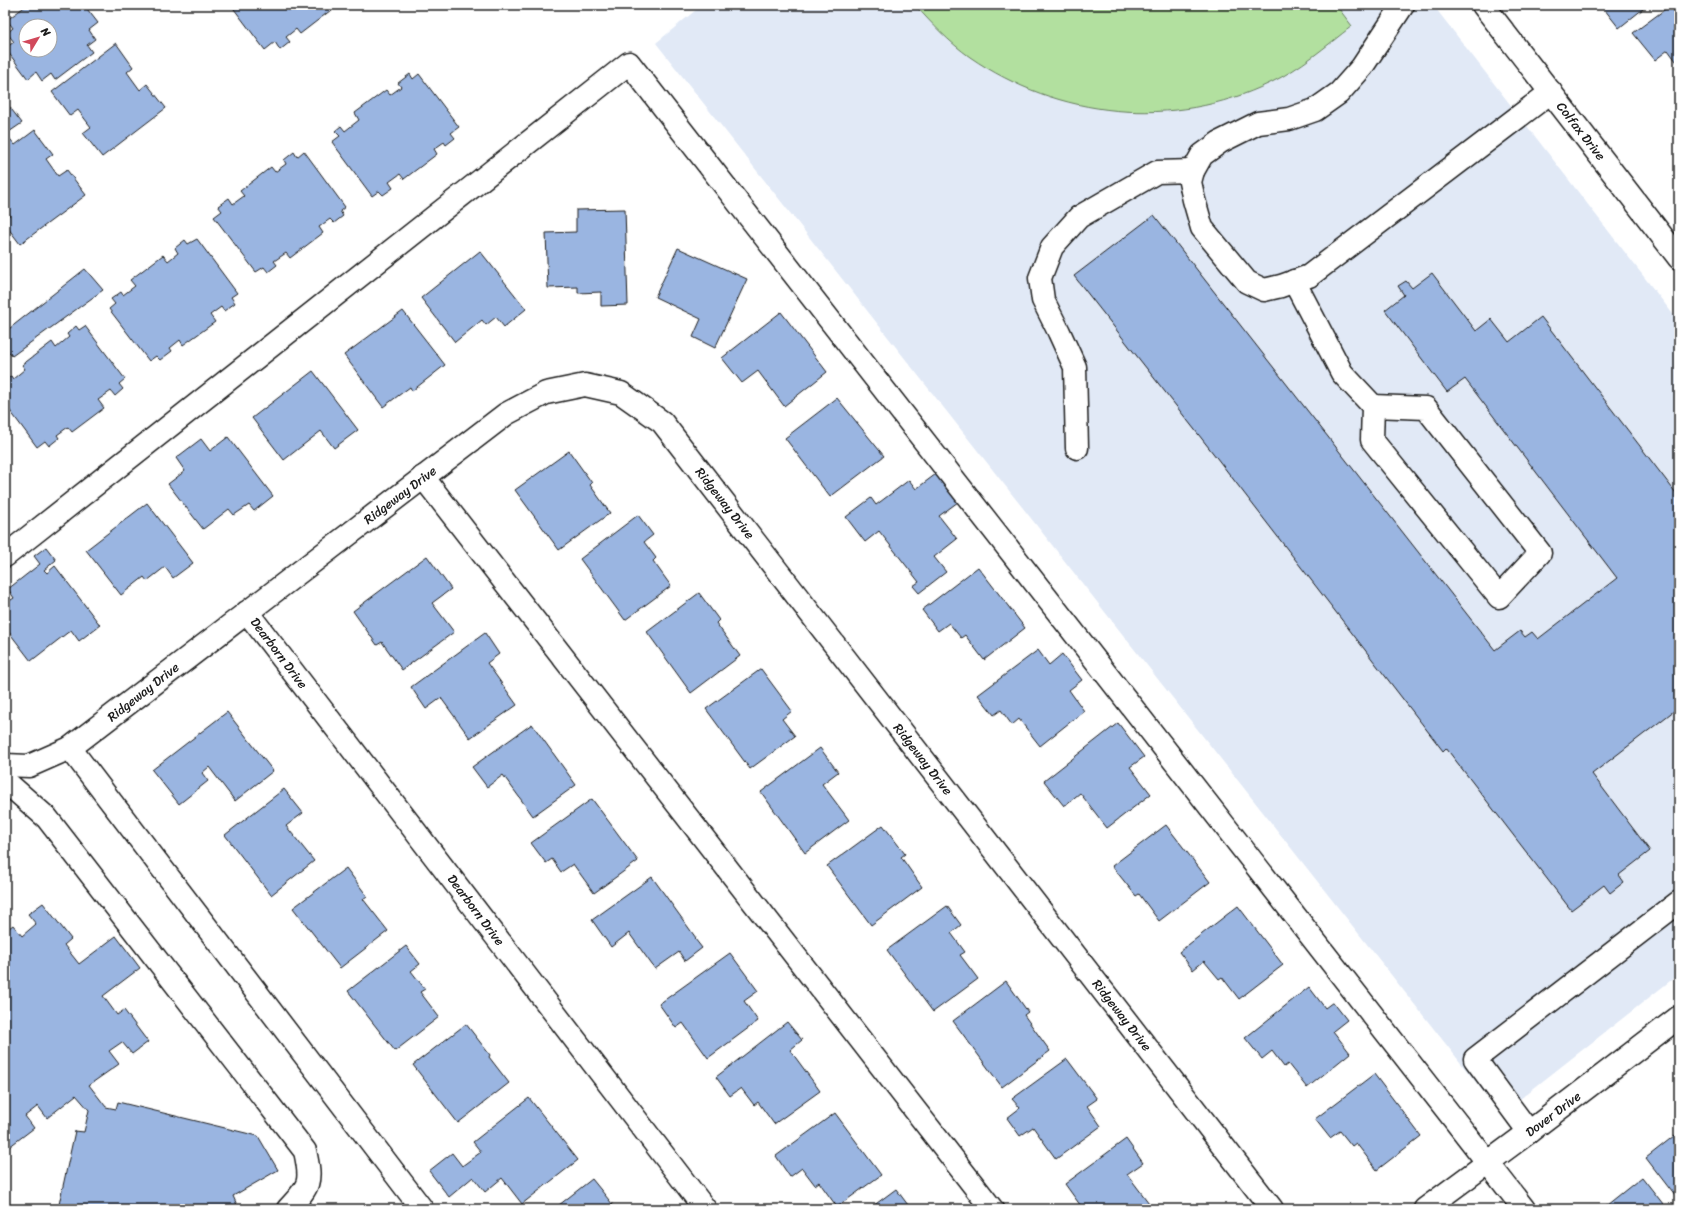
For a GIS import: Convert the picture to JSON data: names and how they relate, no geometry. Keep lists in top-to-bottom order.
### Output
{
  "streets": {
    "street": [
      "Colfax Drive",
      "Ridgeway Drive",
      "Dearborn Drive",
      "Dover Drive"
    ]
  },
  "crossings": [
    ["Ridgeway Drive", "Dearborn Drive"]
  ],
  "north": "top right"
}
